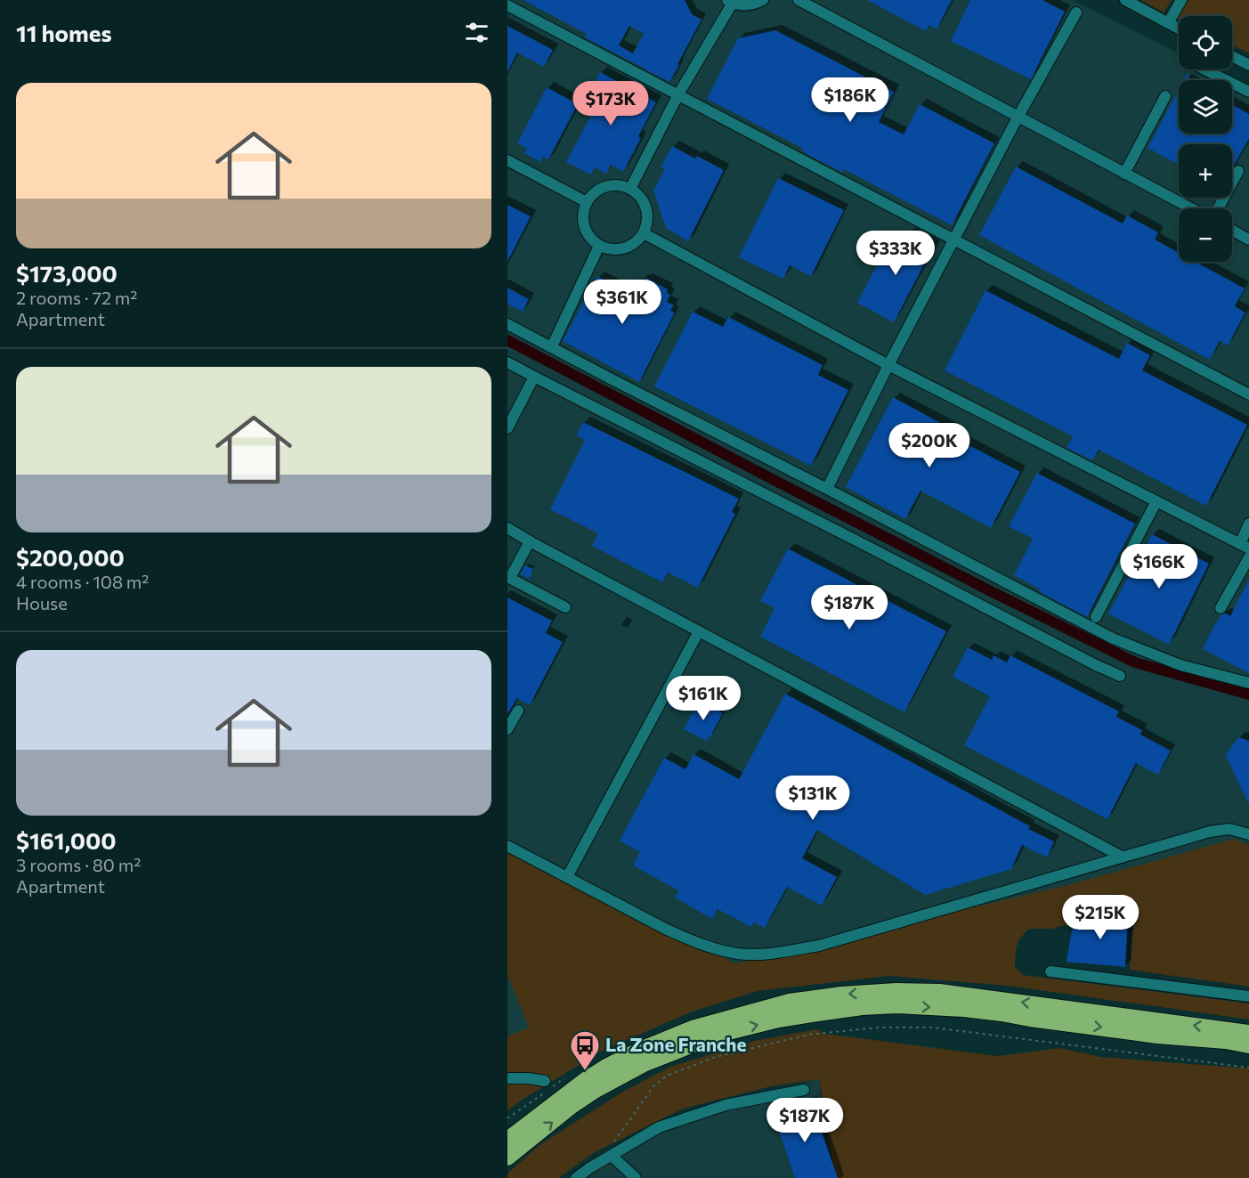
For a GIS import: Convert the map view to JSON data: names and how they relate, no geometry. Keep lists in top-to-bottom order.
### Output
{
  "places": {
    "bus stop": ["La Zone Franche"]
  },
  "page": {
    "heading": "11 homes",
    "map_buttons": ["+", "−"],
    "list": [
      {
        "name": "$173,000",
        "note": "2 rooms · 72 m² · Apartment"
      },
      {
        "name": "$200,000",
        "note": "4 rooms · 108 m² · House"
      },
      {
        "name": "$161,000",
        "note": "3 rooms · 80 m² · Apartment"
      }
    ],
    "price": [
      "$186K",
      "$173K",
      "$333K",
      "$361K",
      "$200K",
      "$166K",
      "$187K",
      "$161K",
      "$131K",
      "$215K",
      "$187K"
    ]
  }
}
